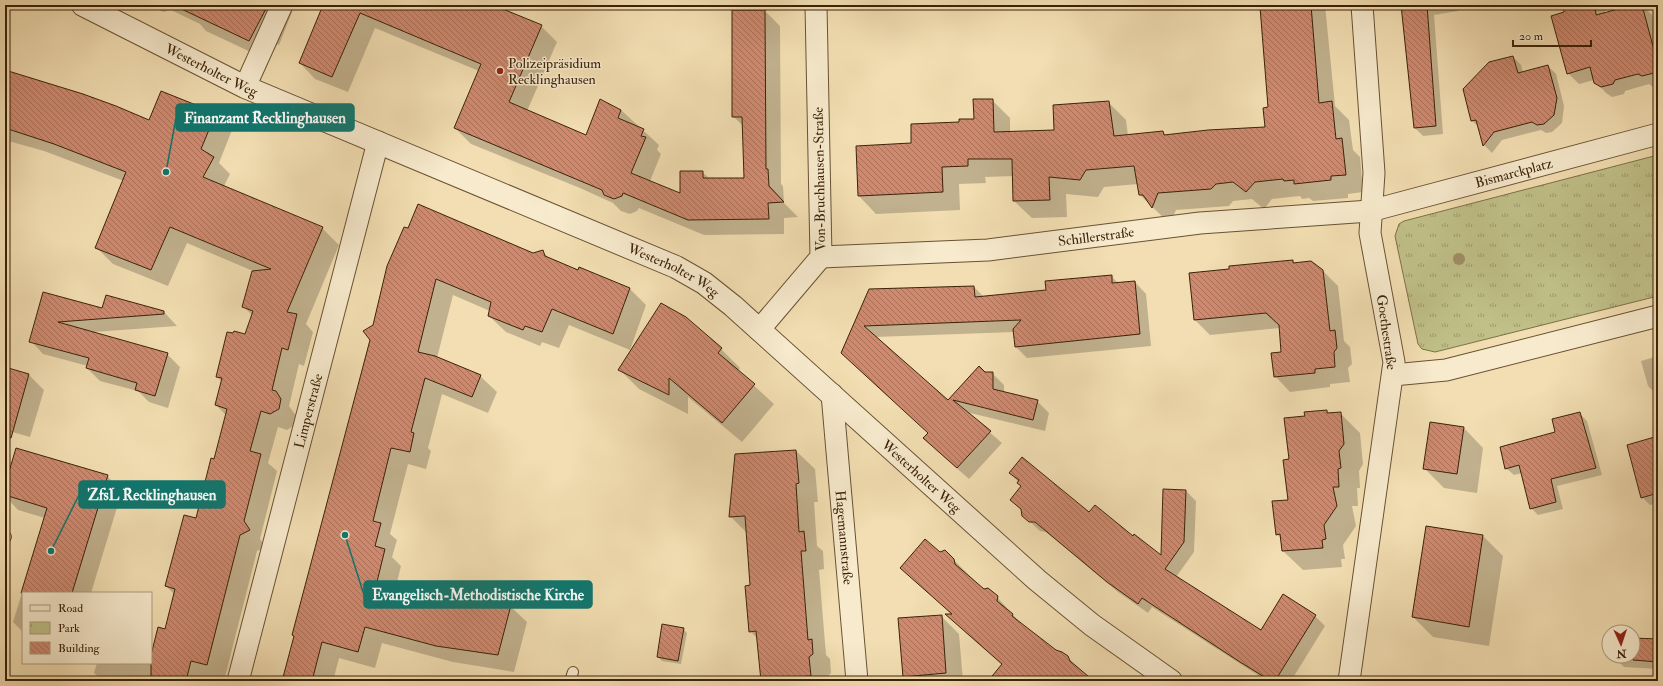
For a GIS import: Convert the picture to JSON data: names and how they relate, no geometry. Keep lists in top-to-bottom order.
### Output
{
  "streets": {
    "street": [
      "Westerholter Weg",
      "Bismarckplatz",
      "Von-Bruchhausen-Straße",
      "Schillerstraße",
      "Goethestraße",
      "Limperstraße",
      "Hagemannstraße"
    ]
  },
  "crossings": [
    ["Westerholter Weg", "Von-Bruchhausen-Straße"],
    ["Westerholter Weg", "Limperstraße"],
    ["Westerholter Weg", "Hagemannstraße"],
    ["Bismarckplatz", "Schillerstraße"],
    ["Bismarckplatz", "Goethestraße"],
    ["Von-Bruchhausen-Straße", "Schillerstraße"],
    ["Schillerstraße", "Goethestraße"]
  ],
  "places": [
    "Polizeipräsidium Recklinghausen",
    "Finanzamt Recklinghausen",
    "Evangelisch-Methodistische Kirche",
    "ZfsL Recklinghausen"
  ],
  "legend": ["Road", "Park", "Building"],
  "scale_bar": "20 m",
  "north": "bottom"
}
